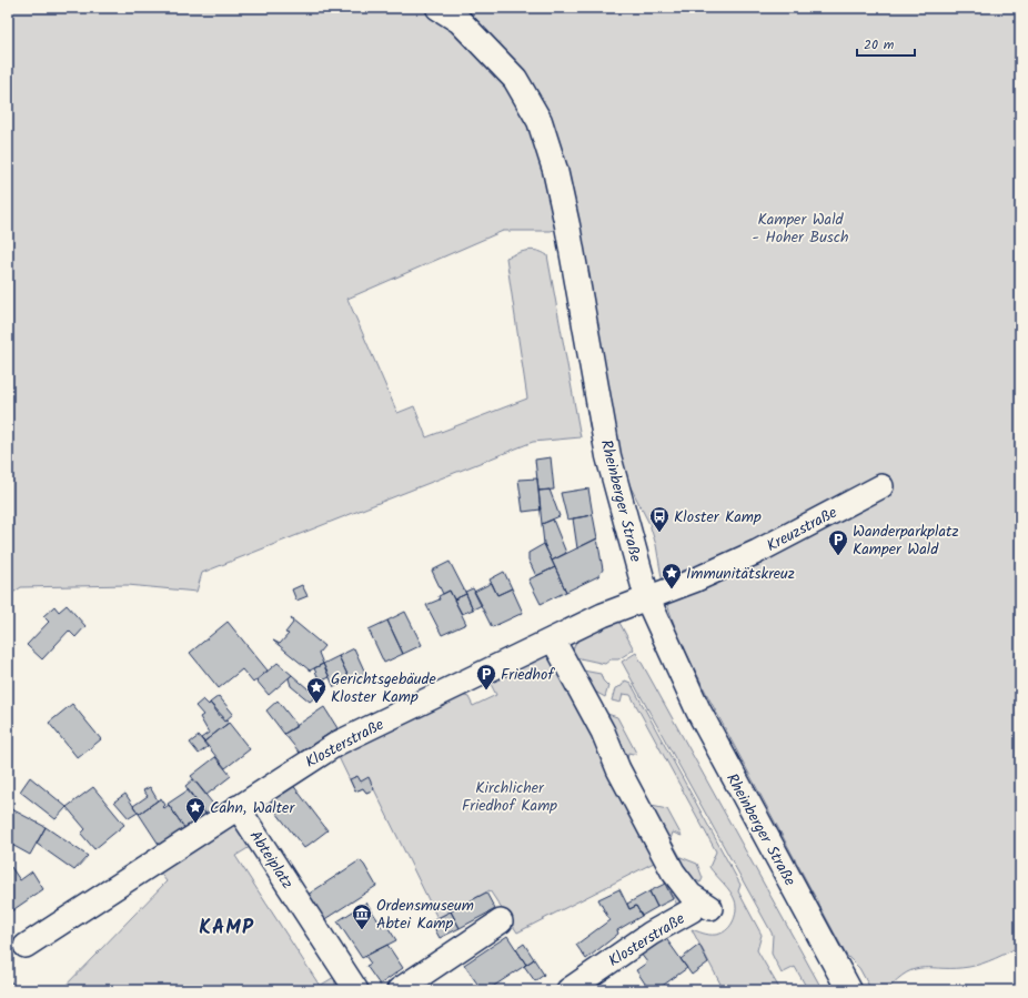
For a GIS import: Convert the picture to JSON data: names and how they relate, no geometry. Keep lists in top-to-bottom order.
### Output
{
  "streets": {
    "main road": ["Rheinberger Straße"],
    "street": ["Kreuzstraße", "Klosterstraße", "Abteiplatz"]
  },
  "crossings": [
    ["Rheinberger Straße", "Kreuzstraße"],
    ["Rheinberger Straße", "Klosterstraße"],
    ["Kreuzstraße", "Klosterstraße"],
    ["Klosterstraße", "Abteiplatz"]
  ],
  "districts": ["KAMP"],
  "parks": ["Kamper Wald - Hoher Busch", "Kirchlicher Friedhof Kamp"],
  "places": {
    "bus stop": ["Kloster Kamp"],
    "parking": ["Wanderparkplatz Kamper Wald", "Friedhof"],
    "place": ["Immunitätskreuz", "Gerichtsgebäude Kloster Kamp", "Cahn, Walter"],
    "museum": ["Ordensmuseum Abtei Kamp"]
  },
  "scale_bar": "20 m"
}
